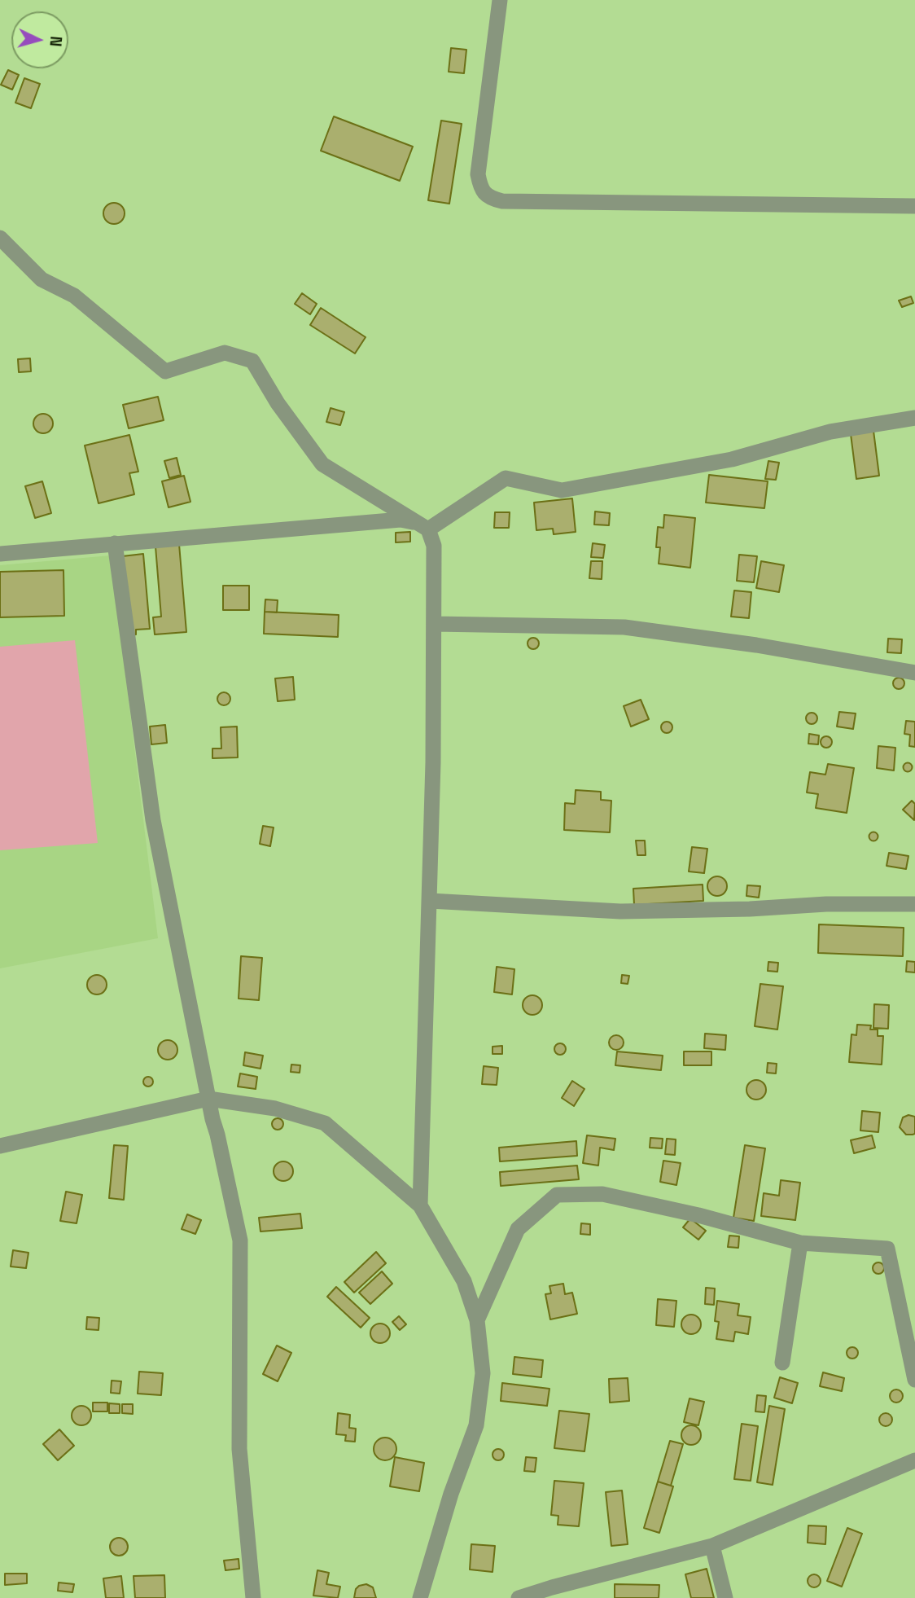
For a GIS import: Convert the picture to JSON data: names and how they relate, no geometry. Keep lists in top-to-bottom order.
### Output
{
  "north": "right"
}
